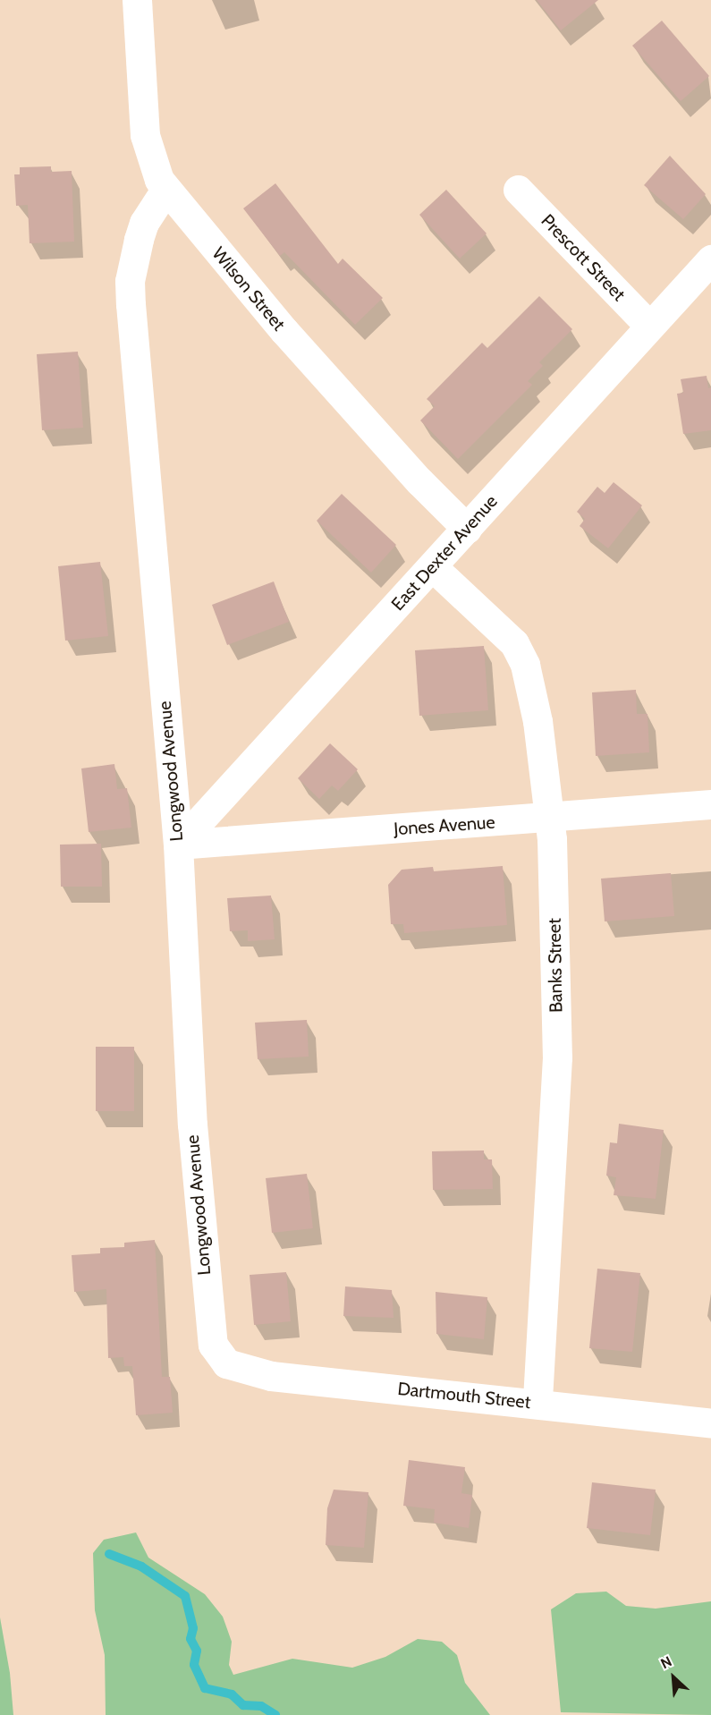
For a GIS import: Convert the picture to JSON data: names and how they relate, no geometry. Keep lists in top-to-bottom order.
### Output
{
  "streets": {
    "street": [
      "Prescott Street",
      "Wilson Street",
      "East Dexter Avenue",
      "Longwood Avenue",
      "Jones Avenue",
      "Banks Street",
      "Dartmouth Street"
    ]
  },
  "crossings": [
    ["Prescott Street", "East Dexter Avenue"],
    ["Wilson Street", "East Dexter Avenue"],
    ["Wilson Street", "Longwood Avenue"],
    ["East Dexter Avenue", "Longwood Avenue"],
    ["East Dexter Avenue", "Jones Avenue"],
    ["East Dexter Avenue", "Banks Street"],
    ["Longwood Avenue", "Jones Avenue"],
    ["Longwood Avenue", "Dartmouth Street"],
    ["Jones Avenue", "Banks Street"],
    ["Banks Street", "Dartmouth Street"]
  ],
  "north": "top left"
}
